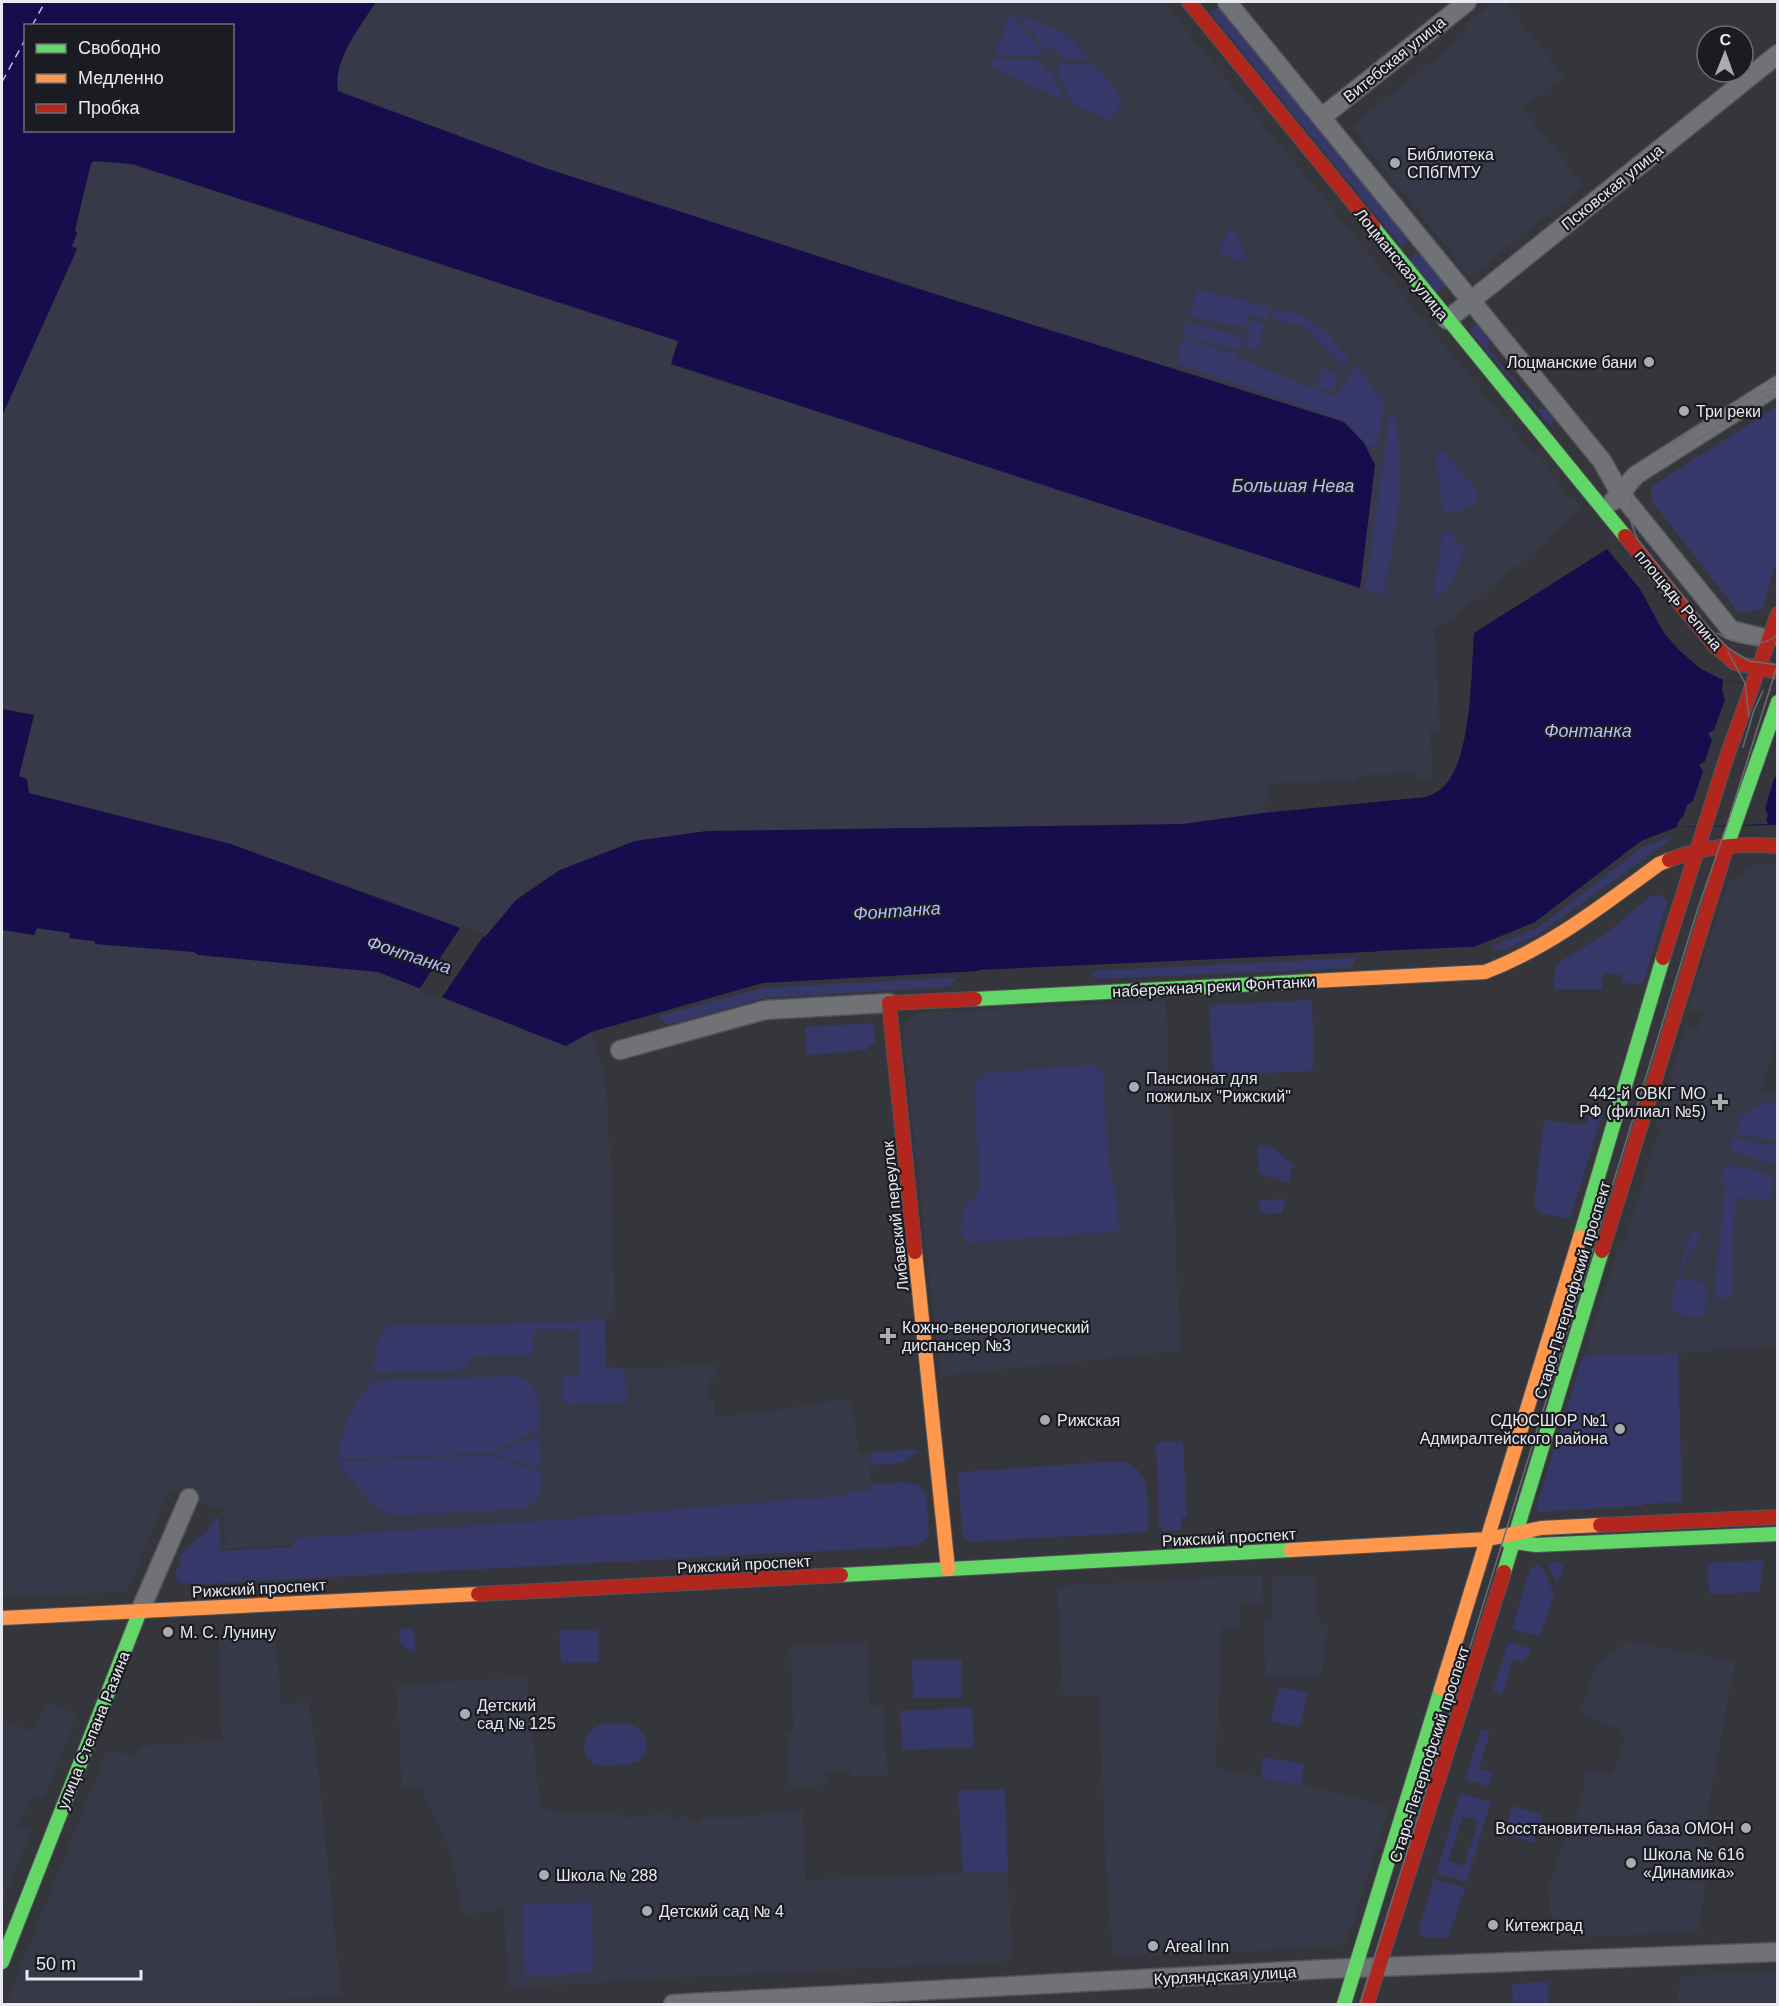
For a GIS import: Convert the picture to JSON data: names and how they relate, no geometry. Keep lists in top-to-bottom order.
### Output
{
  "streets": {
    "main road": [
      "Лоцманская улица",
      "площадь Репина",
      "набережная реки Фонтанки",
      "Либавский переулок",
      "Старо-Петергофский проспект",
      "Рижский проспект",
      "улица Степана Разина"
    ],
    "street": ["Витебская улица", "Псковская улица", "Курляндская улица"]
  },
  "crossings": [
    ["Витебская улица", "Лоцманская улица"],
    ["Псковская улица", "Лоцманская улица"],
    ["Лоцманская улица", "площадь Репина"],
    ["площадь Репина", "Старо-Петергофский проспект"],
    ["набережная реки Фонтанки", "Либавский переулок"],
    ["набережная реки Фонтанки", "Старо-Петергофский проспект"],
    ["Либавский переулок", "Рижский проспект"],
    ["Старо-Петергофский проспект", "Рижский проспект"],
    ["Старо-Петергофский проспект", "Курляндская улица"],
    ["Рижский проспект", "улица Степана Разина"]
  ],
  "water": ["Большая Нева", "Фонтанка"],
  "places": {
    "other": [
      "Библиотека СПбГМТУ",
      "Лоцманские бани",
      "Три реки",
      "Пансионат для пожилых \"Рижский\"",
      "Рижская",
      "СДЮСШОР №1 Адмиралтейского района",
      "М. С. Лунину",
      "Детский сад № 125",
      "Восстановительная база ОМОН",
      "Школа № 616 «Динамика»",
      "Школа № 288",
      "Детский сад № 4",
      "Китежград",
      "Areal Inn"
    ],
    "health": ["442-й ОВКГ МО РФ (филиал №5)", "Кожно-венерологический диспансер №3"]
  },
  "legend": ["Свободно", "Медленно", "Пробка"],
  "scale_bar": "50 m",
  "north": "top"
}
